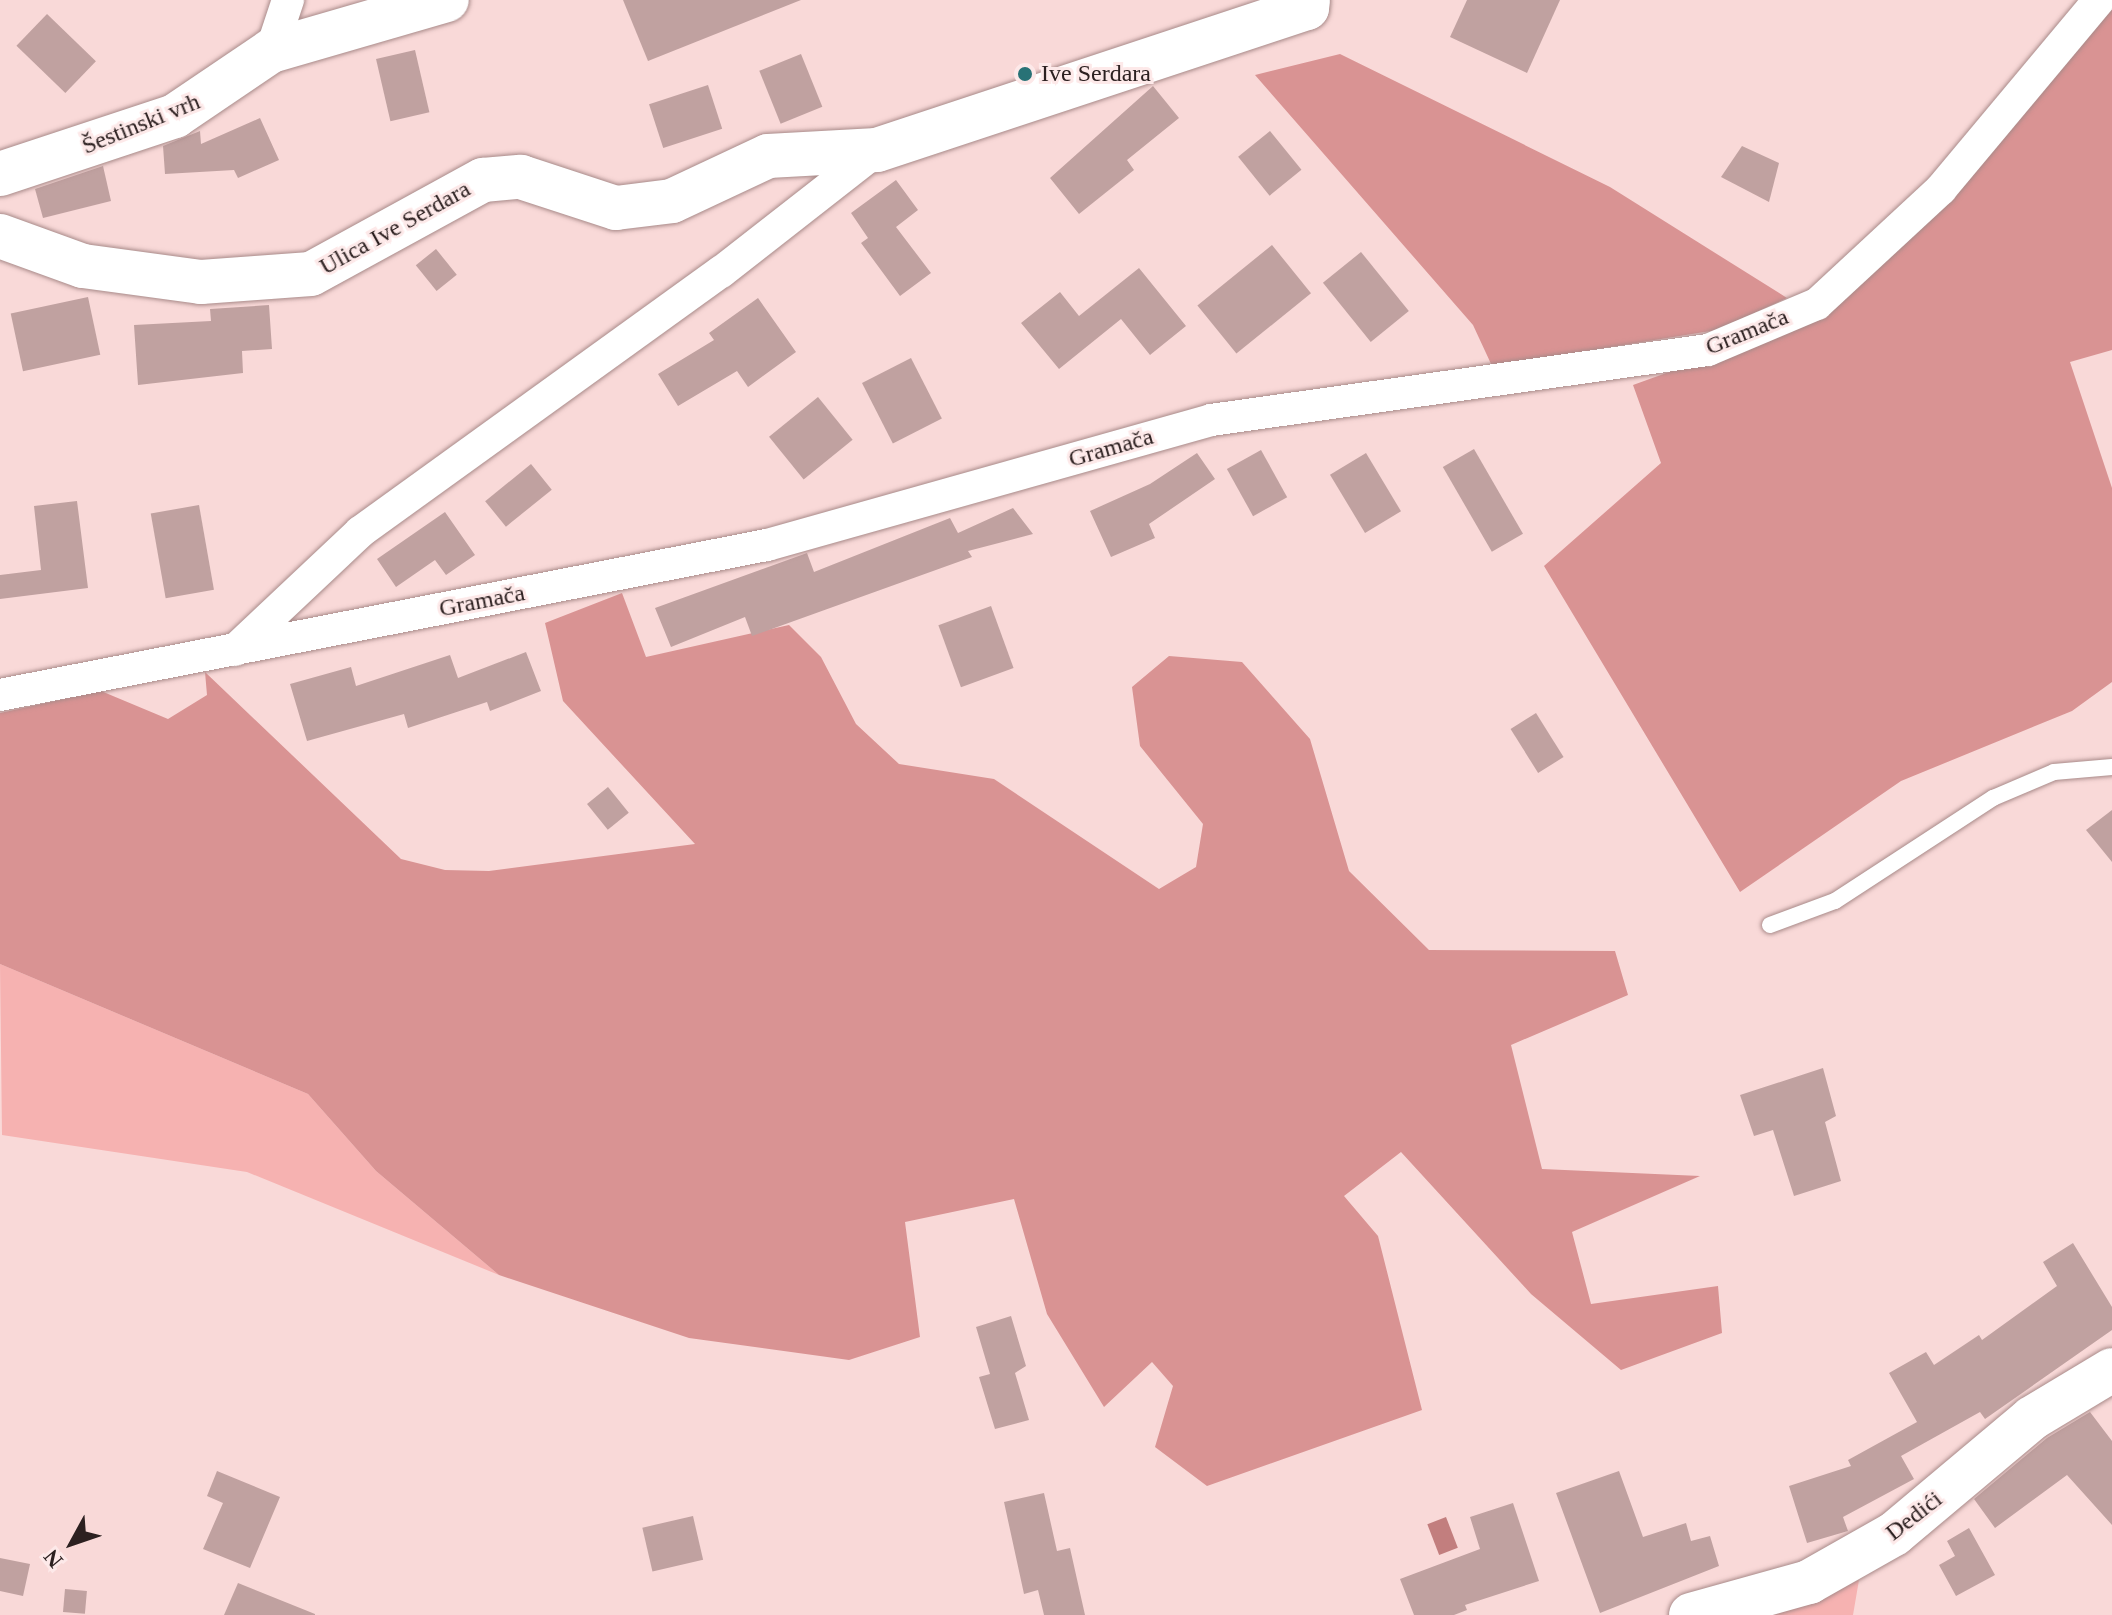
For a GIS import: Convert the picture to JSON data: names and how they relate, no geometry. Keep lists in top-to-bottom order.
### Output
{
  "streets": {
    "street": [
      "Šestinski vrh",
      "Ulica Ive Serdara",
      "Gramača",
      "Dedići"
    ]
  },
  "crossings": [
    ["Ulica Ive Serdara", "Gramača"]
  ],
  "places": ["Ive Serdara"],
  "north": "bottom left"
}
